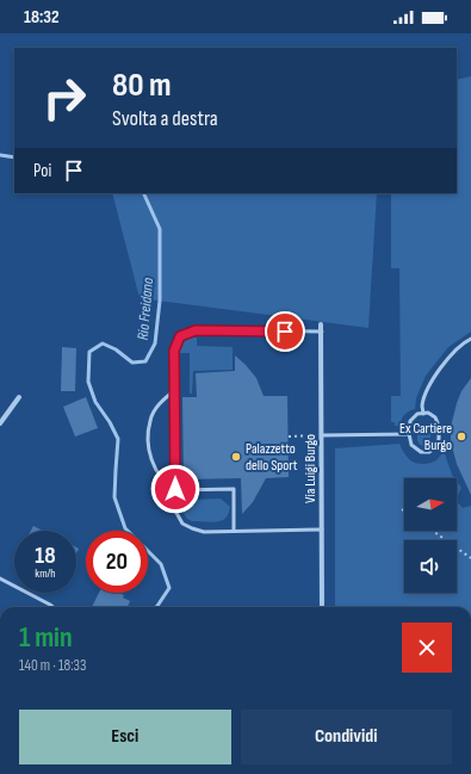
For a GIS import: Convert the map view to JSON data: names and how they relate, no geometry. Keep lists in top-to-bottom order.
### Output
{
  "streets": {
    "street": ["Via Luigi Burgo"]
  },
  "water": ["Rio Freidano"],
  "places": ["Ex Cartiere Burgo", "Palazzetto dello Sport"],
  "north": "right",
  "page": {
    "status": "18:32",
    "turn": ["80 m", "Svolta a destra"],
    "then": "Poi",
    "speed": "18 km/h",
    "limit": "20",
    "heading": ["1 min", "140 m · 18:33"],
    "buttons": ["Esci", "Condividi"]
  }
}
